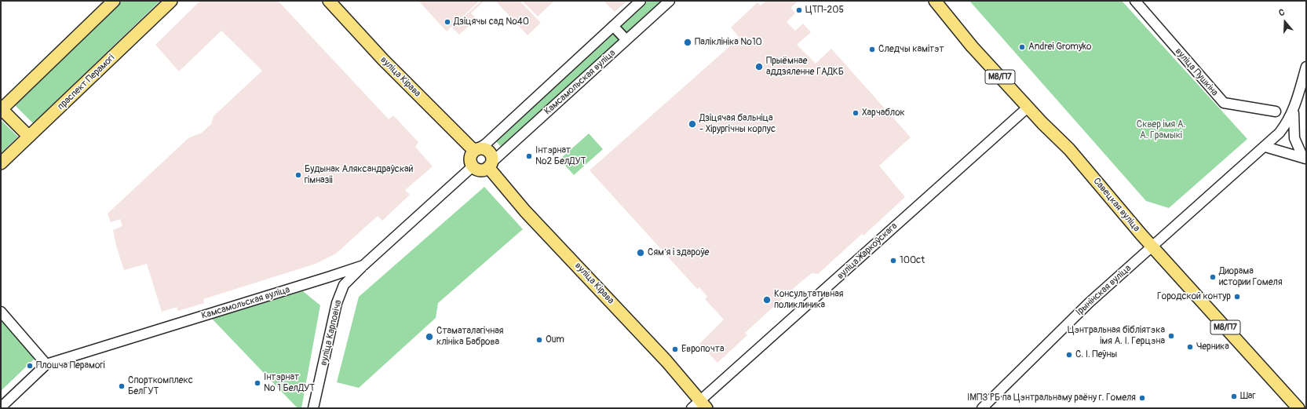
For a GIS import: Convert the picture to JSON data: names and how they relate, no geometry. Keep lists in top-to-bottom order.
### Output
{
  "streets": {
    "main road": [
      "вуліца Кірава",
      "М8/П7",
      "праспект Перамогі",
      "Савецкая вуліца"
    ],
    "street": [
      "вуліца Пушкіна",
      "Камсамольская вуліца",
      "Ірынінская вуліца",
      "вуліца Карповіча"
    ]
  },
  "crossings": [
    ["вуліца Кірава", "Камсамольская вуліца"],
    ["Камсамольская вуліца", "вуліца Карповіча"],
    ["Савецкая вуліца", "Ірынінская вуліца"]
  ],
  "parks": ["Сквер імя А. А. Грамыкі"],
  "places": [
    "ЦТП-205",
    "Дзіцячы сад №40",
    "Паліклініка №10",
    "Andrei Gromyko",
    "Следчы камітэт",
    "Прыёмнае аддзяленне ГАДКБ",
    "Харчаблок",
    "Дзіцячая бальніца - Хірургічны корпус",
    "Інтэрнат №2 БелДУТ",
    "Будынак Аляксандраўскай гімназіі",
    "Сямʼя і здароўе",
    "100ct",
    "Диорама истории Гомеля",
    "Городской контур",
    "Консультативная поликлиника",
    "Цэнтральная бібліятэка імя А. І. Герцэна",
    "Стаматалагічная клініка Баброва",
    "Oum",
    "Черника",
    "Европочта",
    "С. І. Пеўны",
    "Плошча Перамогі",
    "Інтэрнат № 1 БелДУТ",
    "Спорткомплекс БелГУТ",
    "Шаг",
    "ІМПЗ РБ па Цэнтральнаму раёну г. Гомеля"
  ],
  "north": "top"
}
